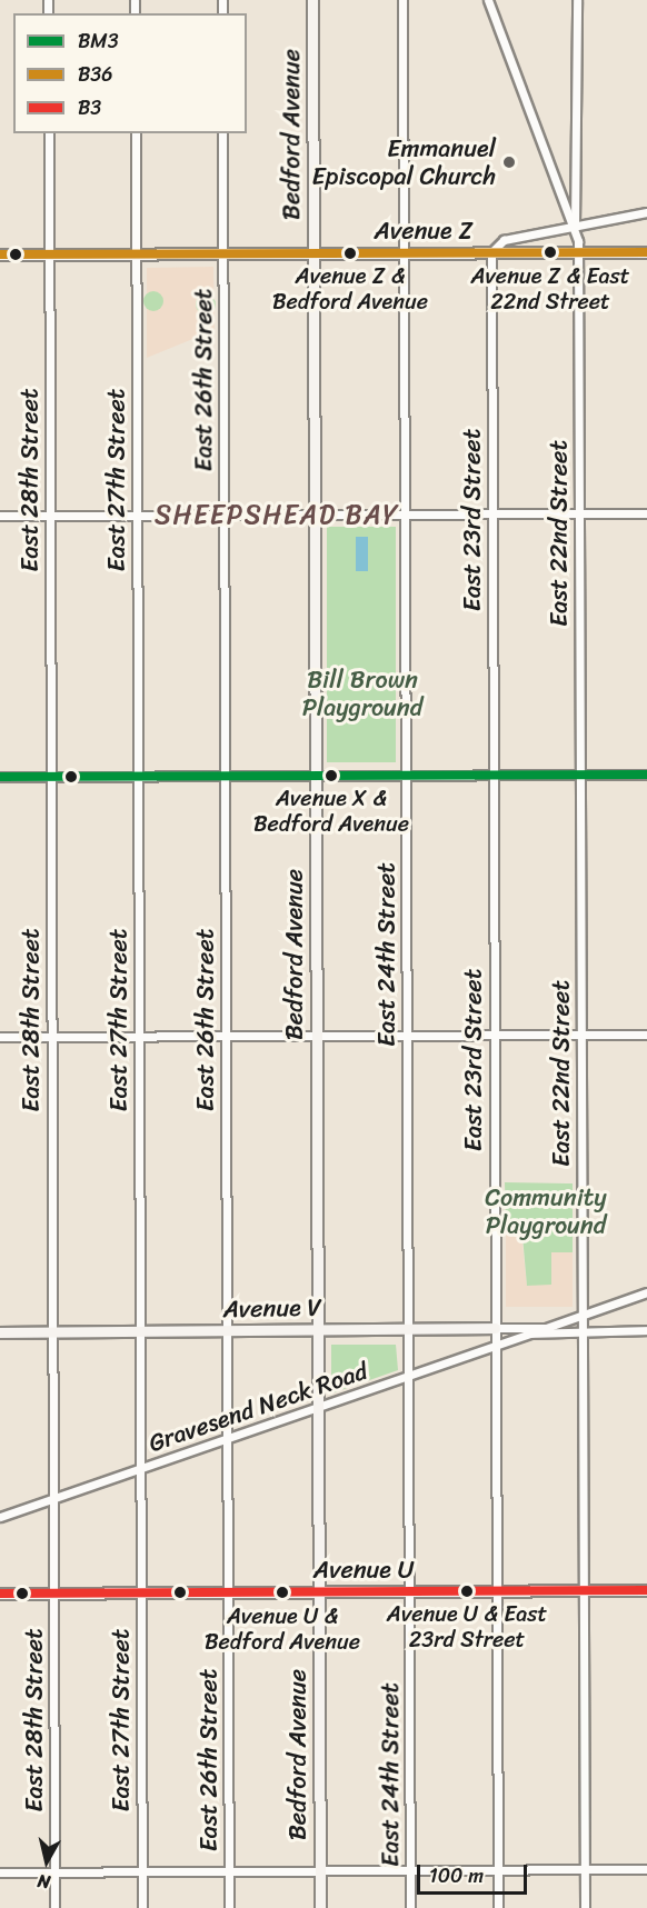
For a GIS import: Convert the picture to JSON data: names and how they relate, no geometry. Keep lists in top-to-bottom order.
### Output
{
  "streets": {
    "main road": [
      "Bedford Avenue",
      "Avenue Z",
      "Avenue V",
      "Avenue U"
    ],
    "street": [
      "East 26th Street",
      "East 28th Street",
      "East 27th Street",
      "East 23rd Street",
      "East 22nd Street",
      "East 24th Street",
      "Gravesend Neck Road"
    ]
  },
  "crossings": [
    ["Bedford Avenue", "Avenue Z"],
    ["Bedford Avenue", "Avenue V"],
    ["Bedford Avenue", "Gravesend Neck Road"],
    ["Bedford Avenue", "Avenue U"],
    ["Avenue Z", "East 26th Street"],
    ["Avenue Z", "East 28th Street"],
    ["Avenue Z", "East 27th Street"],
    ["Avenue Z", "East 23rd Street"],
    ["Avenue Z", "East 22nd Street"],
    ["Avenue Z", "East 24th Street"],
    ["East 26th Street", "Avenue V"],
    ["East 26th Street", "Gravesend Neck Road"],
    ["East 26th Street", "Avenue U"],
    ["East 28th Street", "Avenue V"],
    ["East 28th Street", "Gravesend Neck Road"],
    ["East 28th Street", "Avenue U"],
    ["East 27th Street", "Avenue V"],
    ["East 27th Street", "Gravesend Neck Road"],
    ["East 27th Street", "Avenue U"],
    ["East 23rd Street", "Avenue V"],
    ["East 23rd Street", "Gravesend Neck Road"],
    ["East 23rd Street", "Avenue U"],
    ["East 22nd Street", "Avenue V"],
    ["East 22nd Street", "Gravesend Neck Road"],
    ["East 22nd Street", "Avenue U"],
    ["East 24th Street", "Avenue V"],
    ["East 24th Street", "Gravesend Neck Road"],
    ["East 24th Street", "Avenue U"]
  ],
  "districts": ["SHEEPSHEAD BAY"],
  "parks": ["Bill Brown Playground", "Community Playground"],
  "places": [
    "Emmanuel Episcopal Church",
    "Avenue Z & East 22nd Street",
    "Avenue Z & Bedford Avenue",
    "Avenue X & Bedford Avenue",
    "Avenue U & East 23rd Street",
    "Avenue U & Bedford Avenue"
  ],
  "lines": ["transit line B36", "transit line BM3", "transit line B3"],
  "legend": ["BM3", "B36", "B3"],
  "scale_bar": "100 m",
  "north": "bottom"
}
